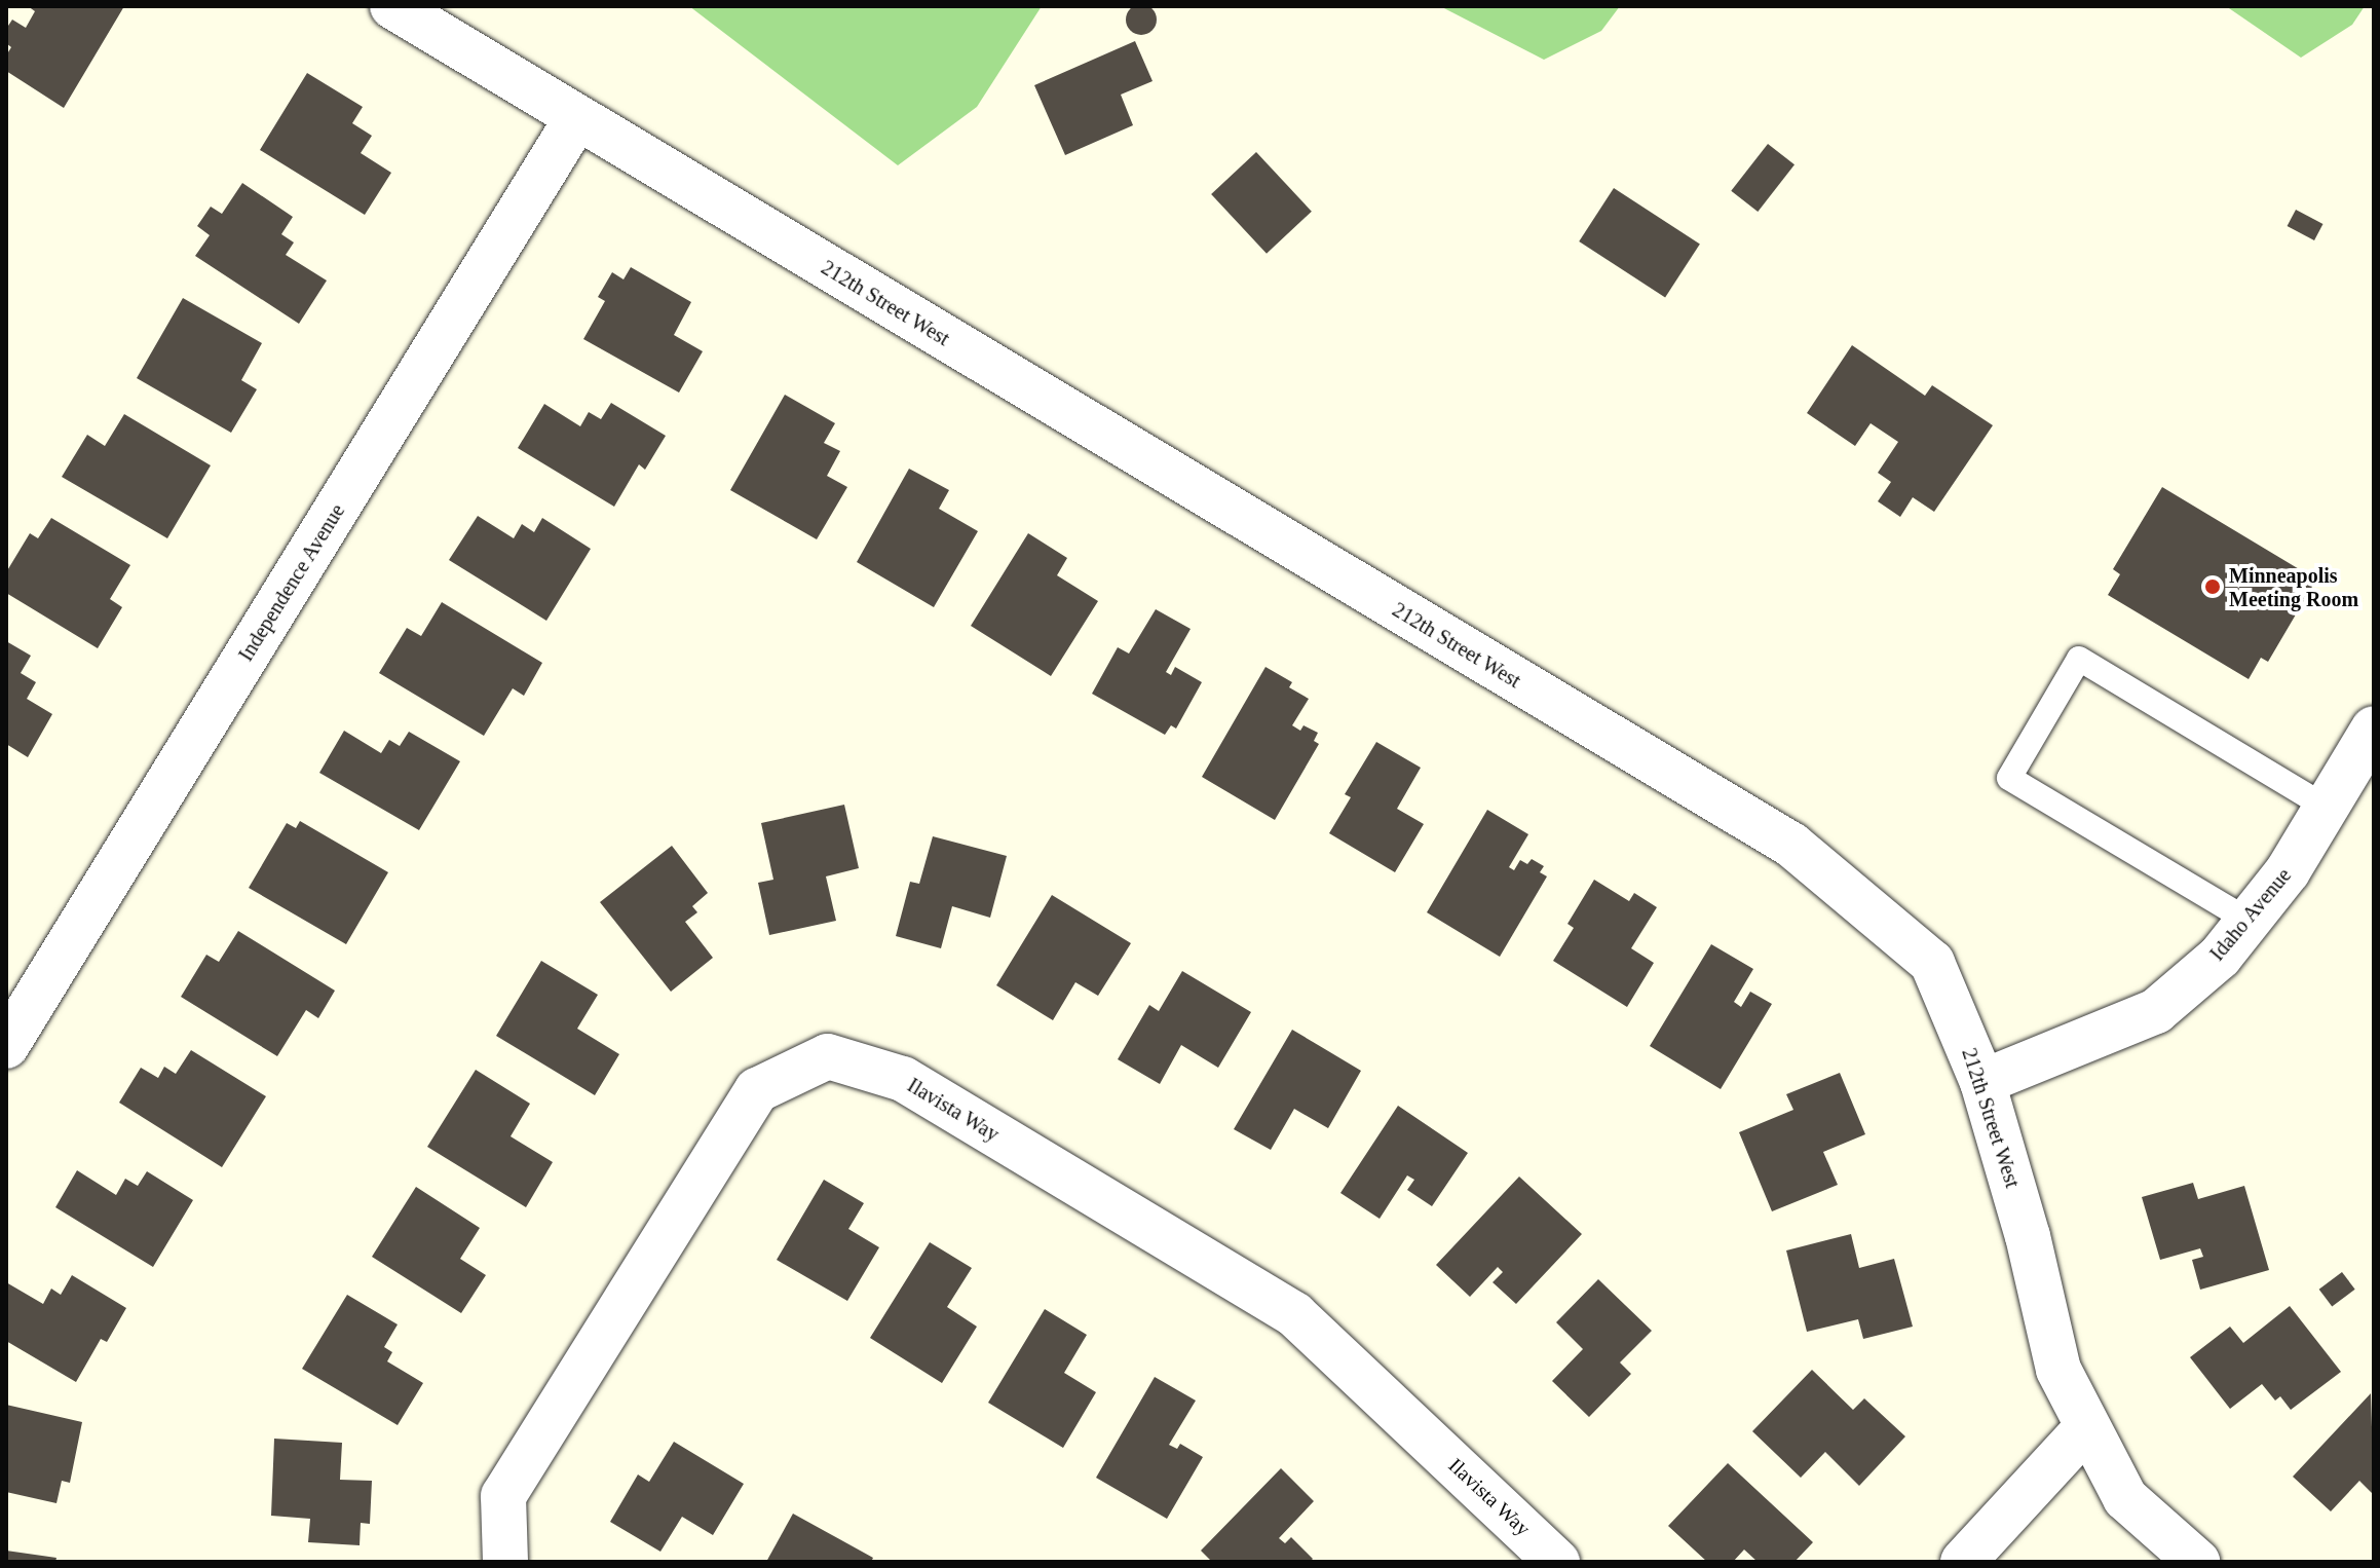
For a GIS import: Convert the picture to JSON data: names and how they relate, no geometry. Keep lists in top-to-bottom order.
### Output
{
  "streets": {
    "street": [
      "212th Street West",
      "Independence Avenue",
      "Idaho Avenue",
      "Ilavista Way"
    ]
  },
  "crossings": [
    ["212th Street West", "Independence Avenue"],
    ["212th Street West", "Idaho Avenue"]
  ],
  "places": ["Minneapolis Meeting Room"]
}
